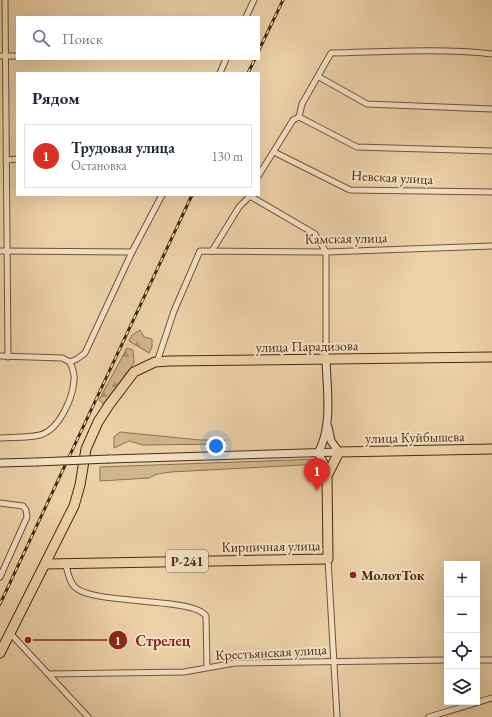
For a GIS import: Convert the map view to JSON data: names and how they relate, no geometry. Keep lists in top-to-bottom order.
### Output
{
  "streets": {
    "highway": [
      "улица Парадизова",
      "улица Куйбышева",
      "Кирпичная улица",
      "Р-241"
    ],
    "street": ["Невская улица", "Камская улица", "Крестьянская улица"]
  },
  "crossings": [
    ["Камская улица", "улица Парадизова"],
    ["улица Парадизова", "Кирпичная улица"]
  ],
  "places": ["МолотТок", "Стрелец"],
  "page": {
    "search": "Поиск",
    "heading": "Рядом",
    "list": [
      {
        "mark": "1",
        "name": "Трудовая улица",
        "note": "Остановка",
        "value": "130 m"
      }
    ],
    "pins": "1",
    "map_buttons": ["+", "−"]
  }
}
